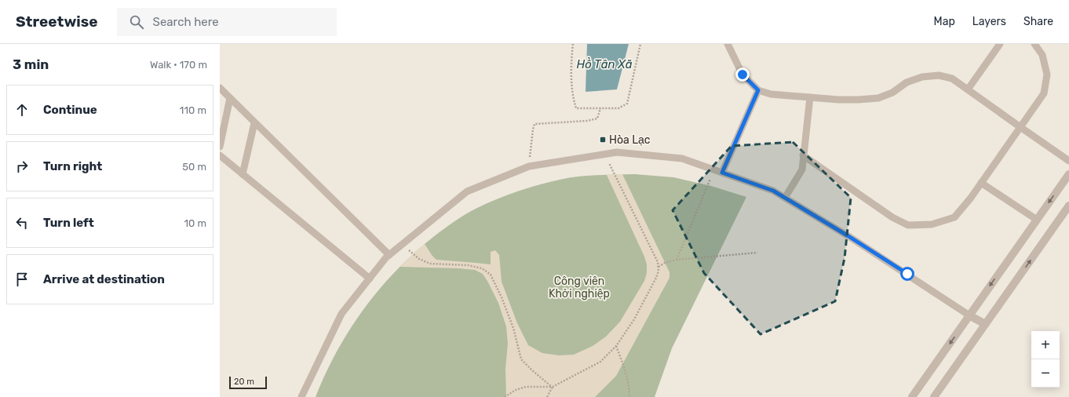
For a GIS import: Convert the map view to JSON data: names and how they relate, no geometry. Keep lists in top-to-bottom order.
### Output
{
  "water": ["Hồ Tân Xã"],
  "parks": ["Công viên Khởi nghiệp"],
  "places": {
    "transit": ["Hòa Lạc"]
  },
  "scale_bar": "20 m",
  "page": {
    "header": "Streetwise",
    "search": "Search here",
    "nav": ["Map", "Layers", "Share"],
    "heading": ["3 min", "Walk · 170 m"],
    "list": [
      ["Continue", "110 m"],
      ["Turn right", "50 m"],
      ["Turn left", "10 m"],
      "Arrive at destination"
    ],
    "map_buttons": ["+", "−"],
    "scale": "20 m"
  }
}
